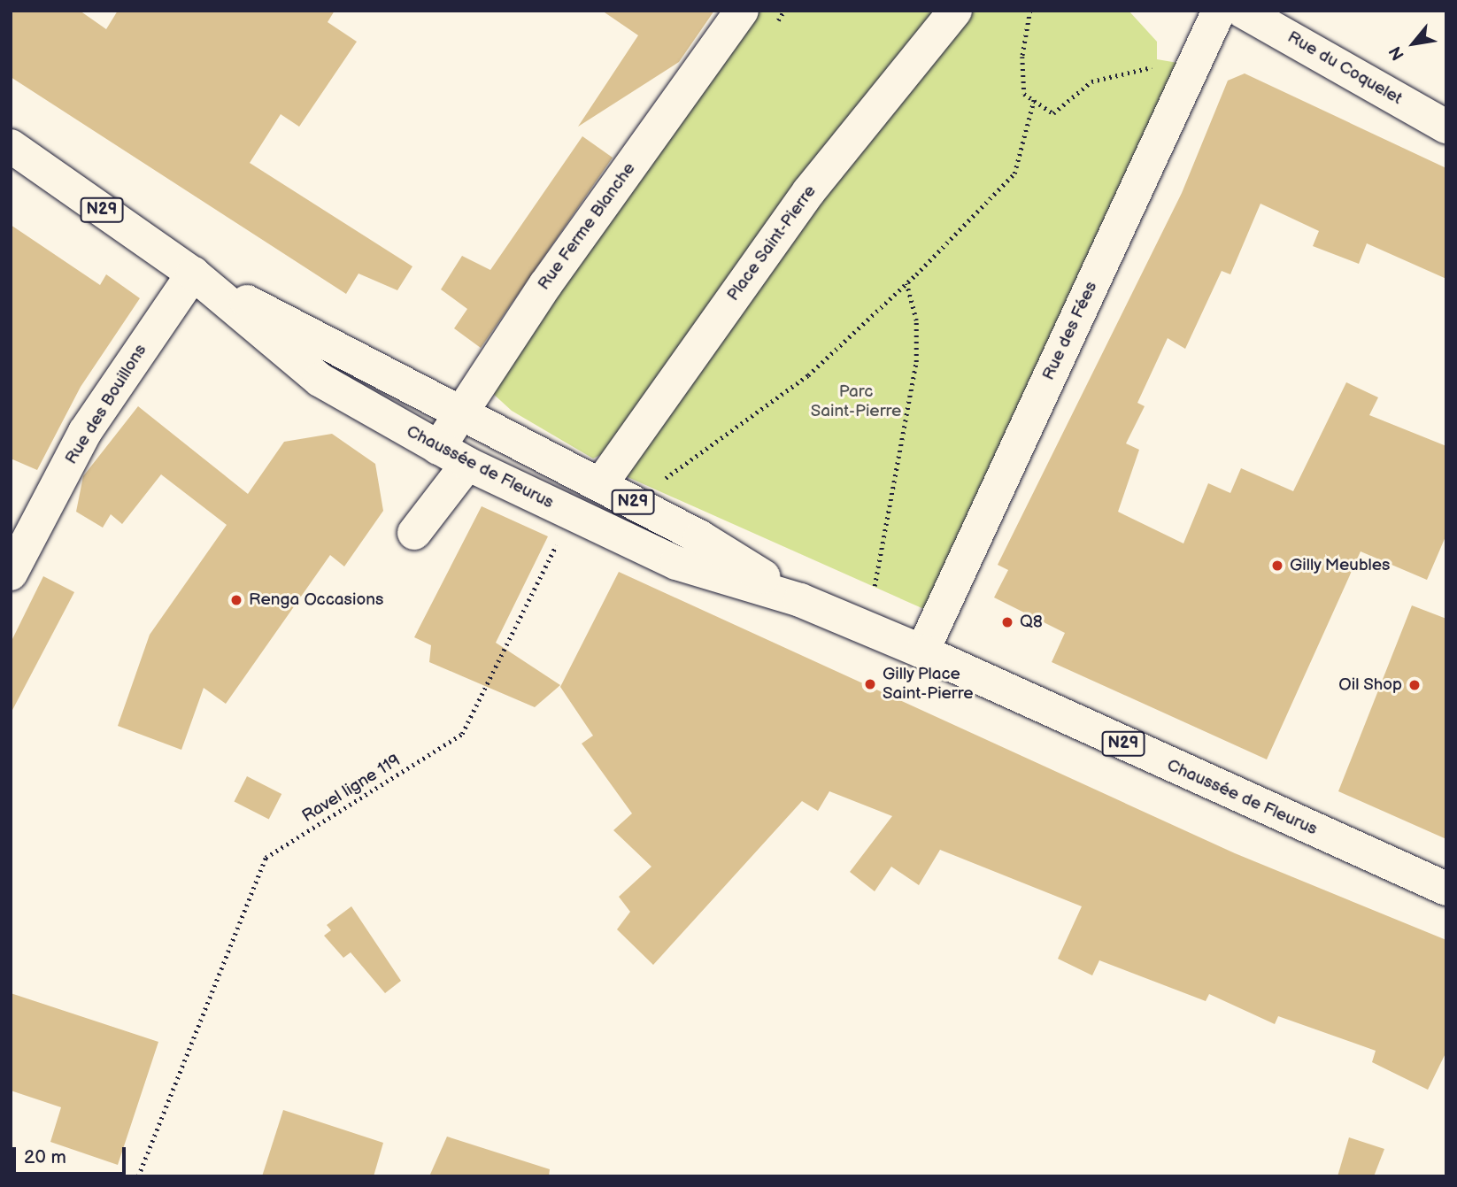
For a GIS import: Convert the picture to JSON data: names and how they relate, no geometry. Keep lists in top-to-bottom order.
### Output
{
  "streets": {
    "street": [
      "Rue du Coquelet",
      "N29",
      "Rue Ferme Blanche",
      "Place Saint-Pierre",
      "Rue des Fées",
      "Rue des Bouillons",
      "Chaussée de Fleurus"
    ],
    "path": ["Ravel ligne 119"]
  },
  "crossings": [
    ["Rue Ferme Blanche", "Chaussée de Fleurus"],
    ["Place Saint-Pierre", "Chaussée de Fleurus"],
    ["Rue des Fées", "Chaussée de Fleurus"],
    ["Rue des Bouillons", "Chaussée de Fleurus"],
    ["Chaussée de Fleurus", "Ravel ligne 119"]
  ],
  "parks": ["Parc Saint-Pierre"],
  "places": [
    "Gilly Meubles",
    "Renga Occasions",
    "Q8",
    "Gilly Place Saint-Pierre",
    "Oil Shop"
  ],
  "scale_bar": "20 m",
  "north": "bottom left"
}
